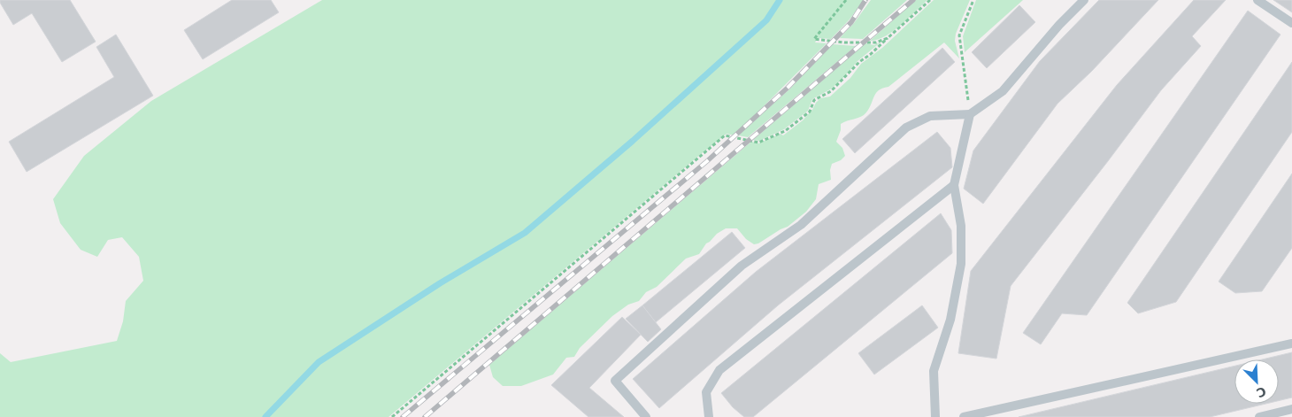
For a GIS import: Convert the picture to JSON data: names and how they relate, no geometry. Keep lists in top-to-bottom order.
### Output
{
  "north": "bottom right"
}
